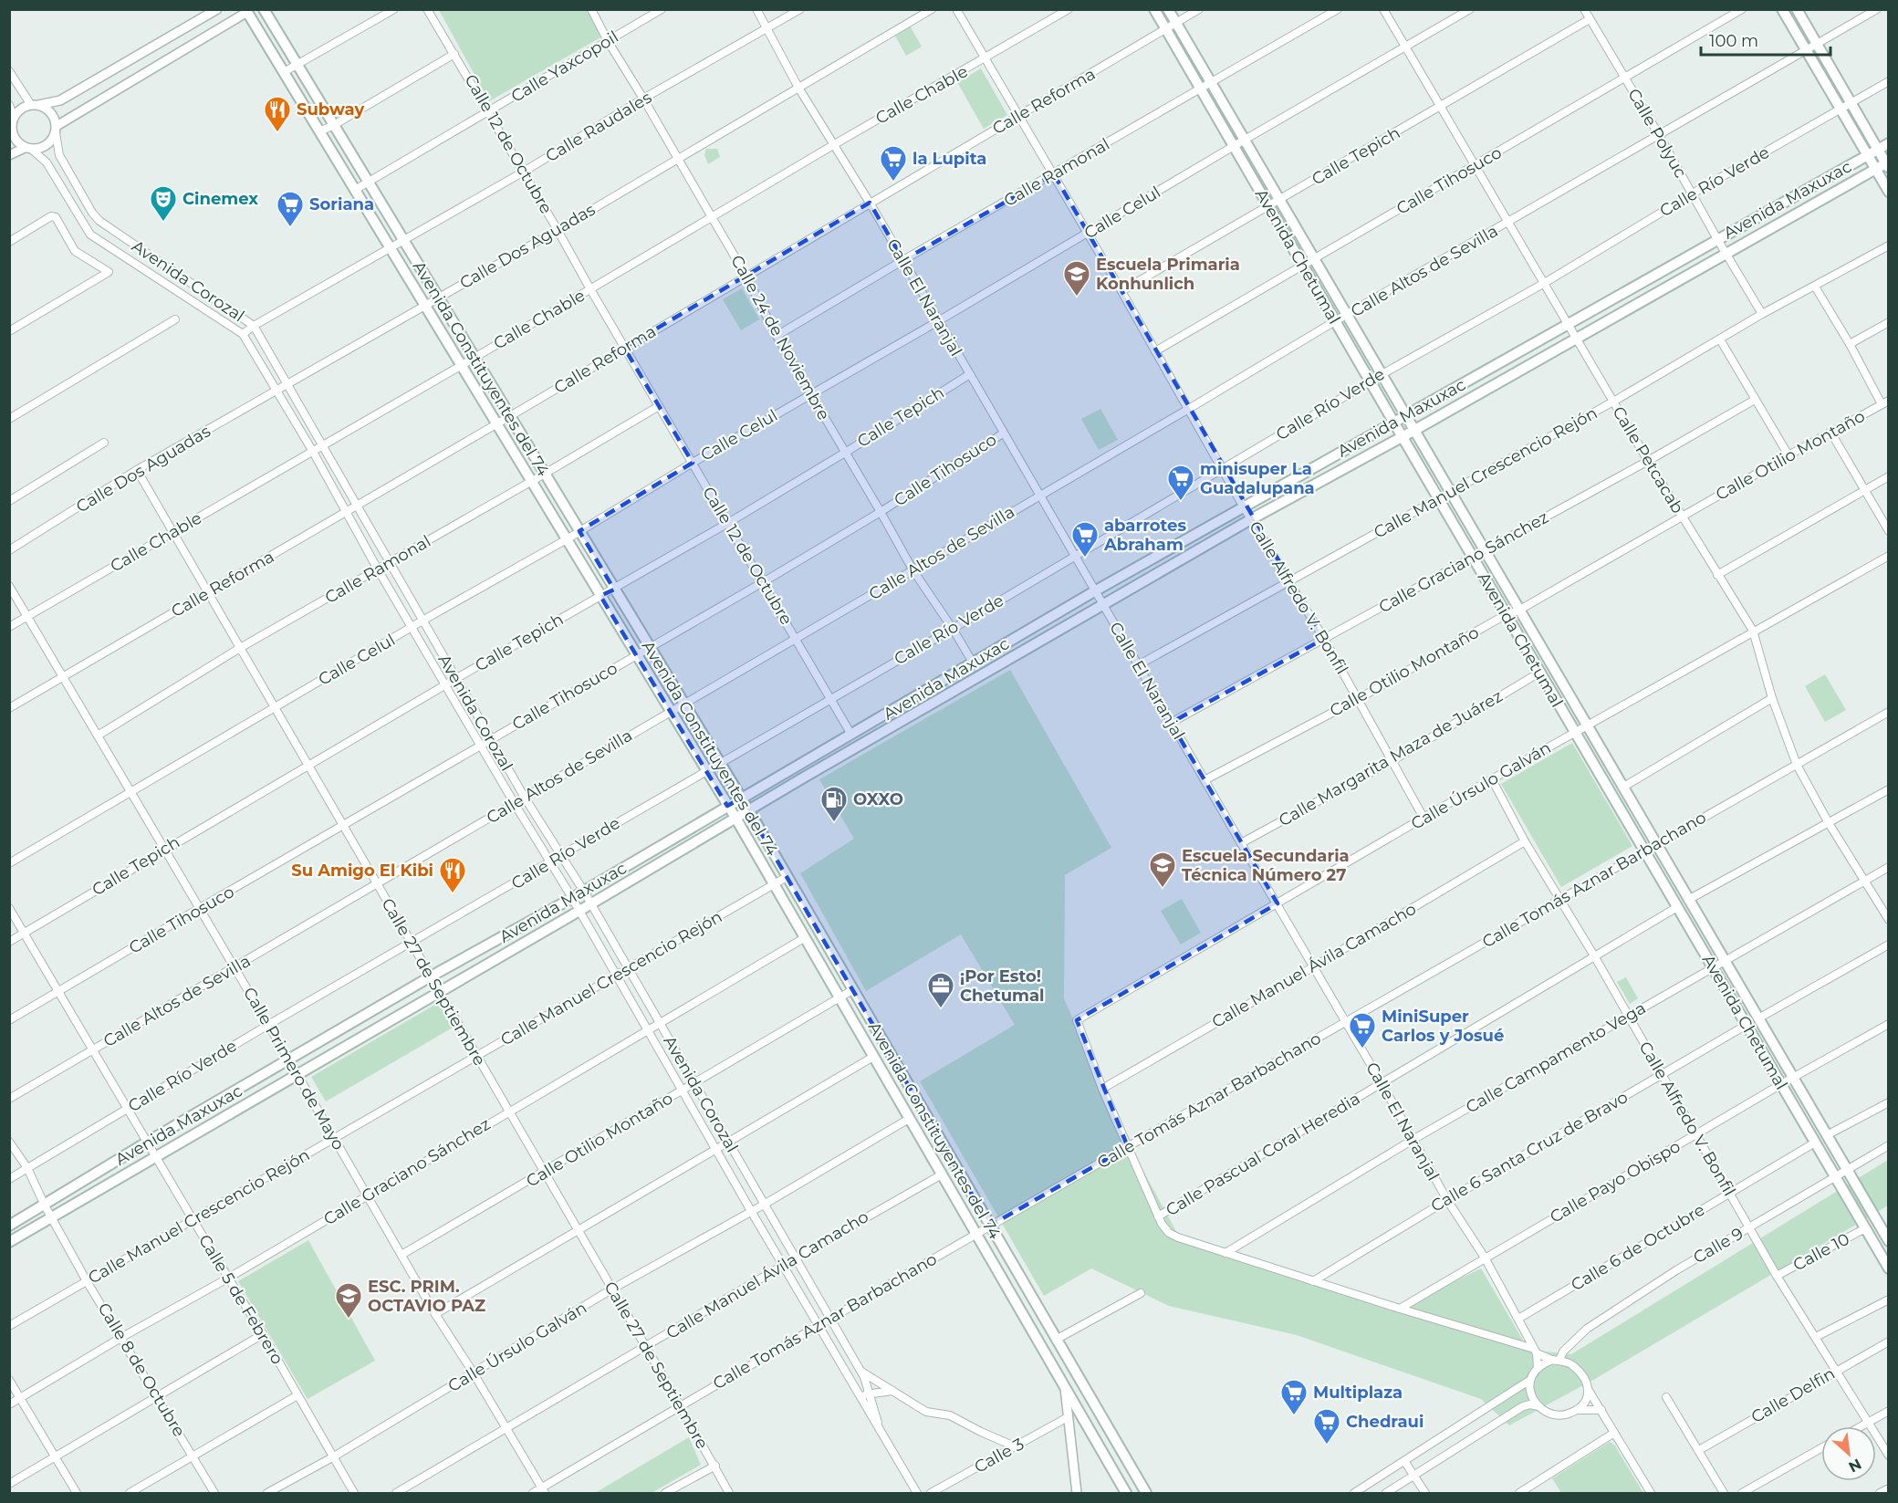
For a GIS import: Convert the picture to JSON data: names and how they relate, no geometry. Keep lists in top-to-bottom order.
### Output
{
  "streets": {
    "main road": ["Avenida Maxuxac", "Avenida Chetumal", "Avenida Constituyentes del 74"],
    "street": [
      "Calle Yaxcopoil",
      "Calle Chable",
      "Calle Reforma",
      "Calle Raudales",
      "Calle Polyuc",
      "Calle 12 de Octubre",
      "Calle Tepich",
      "Calle Ramonal",
      "Calle Tihosuco",
      "Calle Río Verde",
      "Calle Celul",
      "Calle Dos Aguadas",
      "Calle Altos de Sevilla",
      "Avenida Corozal",
      "Calle El Naranjal",
      "Calle 24 de Noviembre",
      "Calle Otilio Montaño",
      "Calle Petcacab",
      "Calle Manuel Crescencio Rejón",
      "Calle Graciano Sánchez",
      "Calle Alfredo V. Bonfil",
      "Calle Margarita Maza de Juárez",
      "Calle Úrsulo Galván",
      "Calle Tomás Aznar Barbachano",
      "Calle Manuel Ávila Camacho",
      "Calle 27 de Septiembre",
      "Calle Campamento Vega",
      "Calle Primero de Mayo",
      "Calle 6 Santa Cruz de Bravo",
      "Calle Pascual Coral Heredia",
      "Calle Payo Obispo",
      "Calle 9",
      "Calle 6 de Octubre",
      "Calle 10",
      "Calle 5 de Febrero",
      "Calle 8 de Octubre",
      "Calle Delfin",
      "Calle 3"
    ]
  },
  "crossings": [
    ["Calle Yaxcopoil", "Calle 12 de Octubre"],
    ["Calle Yaxcopoil", "Calle 24 de Noviembre"],
    ["Calle Yaxcopoil", "Avenida Constituyentes del 74"],
    ["Calle Chable", "Calle 12 de Octubre"],
    ["Calle Chable", "Avenida Corozal"],
    ["Calle Chable", "Calle El Naranjal"],
    ["Calle Chable", "Calle 24 de Noviembre"],
    ["Calle Chable", "Avenida Constituyentes del 74"],
    ["Calle Chable", "Calle Alfredo V. Bonfil"],
    ["Calle Chable", "Calle 27 de Septiembre"],
    ["Calle Chable", "Calle Primero de Mayo"],
    ["Calle Reforma", "Calle 12 de Octubre"],
    ["Calle Reforma", "Avenida Chetumal"],
    ["Calle Reforma", "Avenida Corozal"],
    ["Calle Reforma", "Calle El Naranjal"],
    ["Calle Reforma", "Calle 24 de Noviembre"],
    ["Calle Reforma", "Avenida Constituyentes del 74"],
    ["Calle Reforma", "Calle Alfredo V. Bonfil"],
    ["Calle Reforma", "Calle 27 de Septiembre"],
    ["Calle Reforma", "Calle Primero de Mayo"],
    ["Calle Raudales", "Calle 12 de Octubre"],
    ["Calle Raudales", "Avenida Corozal"],
    ["Calle Raudales", "Calle El Naranjal"],
    ["Calle Raudales", "Calle 24 de Noviembre"],
    ["Calle Raudales", "Avenida Constituyentes del 74"],
    ["Calle Polyuc", "Calle Tepich"],
    ["Calle Polyuc", "Calle Tihosuco"],
    ["Calle Polyuc", "Calle Río Verde"],
    ["Calle Polyuc", "Avenida Maxuxac"],
    ["Calle Polyuc", "Calle Altos de Sevilla"],
    ["Calle Polyuc", "Calle Manuel Crescencio Rejón"],
    ["Calle 12 de Octubre", "Calle Tepich"],
    ["Calle 12 de Octubre", "Calle Ramonal"],
    ["Calle 12 de Octubre", "Calle Tihosuco"],
    ["Calle 12 de Octubre", "Calle Río Verde"],
    ["Calle 12 de Octubre", "Avenida Maxuxac"],
    ["Calle 12 de Octubre", "Calle Celul"],
    ["Calle 12 de Octubre", "Calle Dos Aguadas"],
    ["Calle 12 de Octubre", "Calle Altos de Sevilla"],
    ["Calle Tepich", "Avenida Chetumal"],
    ["Calle Tepich", "Avenida Corozal"],
    ["Calle Tepich", "Calle El Naranjal"],
    ["Calle Tepich", "Calle 24 de Noviembre"],
    ["Calle Tepich", "Avenida Constituyentes del 74"],
    ["Calle Tepich", "Calle Petcacab"],
    ["Calle Tepich", "Calle Alfredo V. Bonfil"],
    ["Calle Tepich", "Calle 27 de Septiembre"],
    ["Calle Tepich", "Calle Primero de Mayo"],
    ["Calle Tepich", "Calle 5 de Febrero"],
    ["Calle Ramonal", "Avenida Chetumal"],
    ["Calle Ramonal", "Avenida Corozal"],
    ["Calle Ramonal", "Calle El Naranjal"],
    ["Calle Ramonal", "Calle 24 de Noviembre"],
    ["Calle Ramonal", "Avenida Constituyentes del 74"],
    ["Calle Ramonal", "Calle Alfredo V. Bonfil"],
    ["Calle Ramonal", "Calle 27 de Septiembre"],
    ["Calle Ramonal", "Calle Primero de Mayo"],
    ["Calle Tihosuco", "Avenida Chetumal"],
    ["Calle Tihosuco", "Avenida Corozal"],
    ["Calle Tihosuco", "Calle El Naranjal"],
    ["Calle Tihosuco", "Calle 24 de Noviembre"],
    ["Calle Tihosuco", "Avenida Constituyentes del 74"],
    ["Calle Tihosuco", "Calle Petcacab"],
    ["Calle Tihosuco", "Calle Alfredo V. Bonfil"],
    ["Calle Tihosuco", "Calle 27 de Septiembre"],
    ["Calle Tihosuco", "Calle Primero de Mayo"],
    ["Calle Tihosuco", "Calle 5 de Febrero"],
    ["Calle Río Verde", "Avenida Chetumal"],
    ["Calle Río Verde", "Avenida Corozal"],
    ["Calle Río Verde", "Calle El Naranjal"],
    ["Calle Río Verde", "Calle 24 de Noviembre"],
    ["Calle Río Verde", "Avenida Constituyentes del 74"],
    ["Calle Río Verde", "Calle Petcacab"],
    ["Calle Río Verde", "Calle Alfredo V. Bonfil"],
    ["Calle Río Verde", "Calle 27 de Septiembre"],
    ["Calle Río Verde", "Calle Primero de Mayo"],
    ["Calle Río Verde", "Calle 5 de Febrero"],
    ["Calle Río Verde", "Calle 8 de Octubre"],
    ["Avenida Maxuxac", "Avenida Chetumal"],
    ["Avenida Maxuxac", "Avenida Corozal"],
    ["Avenida Maxuxac", "Calle El Naranjal"],
    ["Avenida Maxuxac", "Calle 24 de Noviembre"],
    ["Avenida Maxuxac", "Avenida Constituyentes del 74"],
    ["Avenida Maxuxac", "Calle Petcacab"],
    ["Avenida Maxuxac", "Calle Alfredo V. Bonfil"],
    ["Avenida Maxuxac", "Calle 27 de Septiembre"],
    ["Avenida Maxuxac", "Calle Primero de Mayo"],
    ["Avenida Maxuxac", "Calle 5 de Febrero"],
    ["Avenida Maxuxac", "Calle 8 de Octubre"],
    ["Calle Celul", "Avenida Chetumal"],
    ["Calle Celul", "Avenida Corozal"],
    ["Calle Celul", "Calle El Naranjal"],
    ["Calle Celul", "Calle 24 de Noviembre"],
    ["Calle Celul", "Avenida Constituyentes del 74"],
    ["Calle Celul", "Calle Petcacab"],
    ["Calle Celul", "Calle Alfredo V. Bonfil"],
    ["Calle Celul", "Calle 27 de Septiembre"],
    ["Calle Celul", "Calle Primero de Mayo"],
    ["Calle Dos Aguadas", "Avenida Corozal"],
    ["Calle Dos Aguadas", "Calle El Naranjal"],
    ["Calle Dos Aguadas", "Calle 24 de Noviembre"],
    ["Calle Dos Aguadas", "Avenida Constituyentes del 74"],
    ["Calle Dos Aguadas", "Calle 27 de Septiembre"],
    ["Avenida Chetumal", "Calle Altos de Sevilla"],
    ["Avenida Chetumal", "Calle Otilio Montaño"],
    ["Avenida Chetumal", "Calle Manuel Crescencio Rejón"],
    ["Avenida Chetumal", "Calle Graciano Sánchez"],
    ["Avenida Chetumal", "Calle Margarita Maza de Juárez"],
    ["Avenida Chetumal", "Calle Úrsulo Galván"],
    ["Avenida Chetumal", "Calle Tomás Aznar Barbachano"],
    ["Avenida Chetumal", "Calle Campamento Vega"],
    ["Avenida Chetumal", "Calle 6 Santa Cruz de Bravo"],
    ["Avenida Chetumal", "Calle Pascual Coral Heredia"],
    ["Avenida Chetumal", "Calle Payo Obispo"],
    ["Avenida Chetumal", "Calle 9"],
    ["Avenida Chetumal", "Calle 6 de Octubre"],
    ["Avenida Chetumal", "Calle 10"],
    ["Calle Altos de Sevilla", "Avenida Corozal"],
    ["Calle Altos de Sevilla", "Calle El Naranjal"],
    ["Calle Altos de Sevilla", "Calle 24 de Noviembre"],
    ["Calle Altos de Sevilla", "Avenida Constituyentes del 74"],
    ["Calle Altos de Sevilla", "Calle Petcacab"],
    ["Calle Altos de Sevilla", "Calle Alfredo V. Bonfil"],
    ["Calle Altos de Sevilla", "Calle 27 de Septiembre"],
    ["Calle Altos de Sevilla", "Calle Primero de Mayo"],
    ["Calle Altos de Sevilla", "Calle 5 de Febrero"],
    ["Avenida Corozal", "Calle Otilio Montaño"],
    ["Avenida Corozal", "Calle Manuel Crescencio Rejón"],
    ["Avenida Corozal", "Calle Graciano Sánchez"],
    ["Avenida Corozal", "Calle Úrsulo Galván"],
    ["Avenida Corozal", "Calle Tomás Aznar Barbachano"],
    ["Avenida Corozal", "Calle Manuel Ávila Camacho"],
    ["Calle El Naranjal", "Calle Otilio Montaño"],
    ["Calle El Naranjal", "Calle Manuel Crescencio Rejón"],
    ["Calle El Naranjal", "Calle Graciano Sánchez"],
    ["Calle El Naranjal", "Calle Margarita Maza de Juárez"],
    ["Calle El Naranjal", "Calle Úrsulo Galván"],
    ["Calle El Naranjal", "Calle Tomás Aznar Barbachano"],
    ["Calle El Naranjal", "Calle Manuel Ávila Camacho"],
    ["Calle El Naranjal", "Calle Campamento Vega"],
    ["Calle El Naranjal", "Calle 6 Santa Cruz de Bravo"],
    ["Calle El Naranjal", "Calle Pascual Coral Heredia"],
    ["Calle El Naranjal", "Calle Payo Obispo"],
    ["Calle El Naranjal", "Calle 6 de Octubre"],
    ["Avenida Constituyentes del 74", "Calle Otilio Montaño"],
    ["Avenida Constituyentes del 74", "Calle Manuel Crescencio Rejón"],
    ["Avenida Constituyentes del 74", "Calle Graciano Sánchez"],
    ["Avenida Constituyentes del 74", "Calle Úrsulo Galván"],
    ["Avenida Constituyentes del 74", "Calle Tomás Aznar Barbachano"],
    ["Avenida Constituyentes del 74", "Calle Manuel Ávila Camacho"],
    ["Calle Otilio Montaño", "Calle Petcacab"],
    ["Calle Otilio Montaño", "Calle Alfredo V. Bonfil"],
    ["Calle Otilio Montaño", "Calle 27 de Septiembre"],
    ["Calle Otilio Montaño", "Calle Primero de Mayo"],
    ["Calle Petcacab", "Calle Manuel Crescencio Rejón"],
    ["Calle Petcacab", "Calle Graciano Sánchez"],
    ["Calle Petcacab", "Calle Úrsulo Galván"],
    ["Calle Petcacab", "Calle Tomás Aznar Barbachano"],
    ["Calle Petcacab", "Calle Campamento Vega"],
    ["Calle Manuel Crescencio Rejón", "Calle Alfredo V. Bonfil"],
    ["Calle Manuel Crescencio Rejón", "Calle 27 de Septiembre"],
    ["Calle Manuel Crescencio Rejón", "Calle Primero de Mayo"],
    ["Calle Manuel Crescencio Rejón", "Calle 5 de Febrero"],
    ["Calle Manuel Crescencio Rejón", "Calle 8 de Octubre"],
    ["Calle Graciano Sánchez", "Calle Alfredo V. Bonfil"],
    ["Calle Graciano Sánchez", "Calle 27 de Septiembre"],
    ["Calle Graciano Sánchez", "Calle Primero de Mayo"],
    ["Calle Graciano Sánchez", "Calle 5 de Febrero"],
    ["Calle Graciano Sánchez", "Calle 8 de Octubre"],
    ["Calle Alfredo V. Bonfil", "Calle Margarita Maza de Juárez"],
    ["Calle Alfredo V. Bonfil", "Calle Úrsulo Galván"],
    ["Calle Alfredo V. Bonfil", "Calle Tomás Aznar Barbachano"],
    ["Calle Alfredo V. Bonfil", "Calle Manuel Ávila Camacho"],
    ["Calle Alfredo V. Bonfil", "Calle Campamento Vega"],
    ["Calle Alfredo V. Bonfil", "Calle 6 Santa Cruz de Bravo"],
    ["Calle Alfredo V. Bonfil", "Calle Pascual Coral Heredia"],
    ["Calle Alfredo V. Bonfil", "Calle Payo Obispo"],
    ["Calle Alfredo V. Bonfil", "Calle 9"],
    ["Calle Alfredo V. Bonfil", "Calle 6 de Octubre"],
    ["Calle Alfredo V. Bonfil", "Calle 10"],
    ["Calle Alfredo V. Bonfil", "Calle Delfin"],
    ["Calle Úrsulo Galván", "Calle Manuel Ávila Camacho"],
    ["Calle Úrsulo Galván", "Calle 27 de Septiembre"],
    ["Calle Úrsulo Galván", "Calle Primero de Mayo"],
    ["Calle Úrsulo Galván", "Calle 5 de Febrero"],
    ["Calle Tomás Aznar Barbachano", "Calle 27 de Septiembre"],
    ["Calle Tomás Aznar Barbachano", "Calle Primero de Mayo"],
    ["Calle Manuel Ávila Camacho", "Calle 27 de Septiembre"],
    ["Calle Manuel Ávila Camacho", "Calle Primero de Mayo"]
  ],
  "places": {
    "restaurant": ["Subway", "Su Amigo El Kibi"],
    "supermarket": [
      "la Lupita",
      "Soriana",
      "minisuper La Guadalupana",
      "abarrotes Abraham",
      "MiniSuper Carlos y Josué",
      "Multiplaza",
      "Chedraui"
    ],
    "theatre": ["Cinemex"],
    "school or university": ["Escuela Primaria Konhunlich", "Escuela Secundaria Técnica Número 27", "ESC. PRIM. OCTAVIO PAZ"],
    "fuel station": ["OXXO"],
    "office": ["¡Por Esto! Chetumal"]
  },
  "scale_bar": "100 m",
  "north": "bottom right"
}
